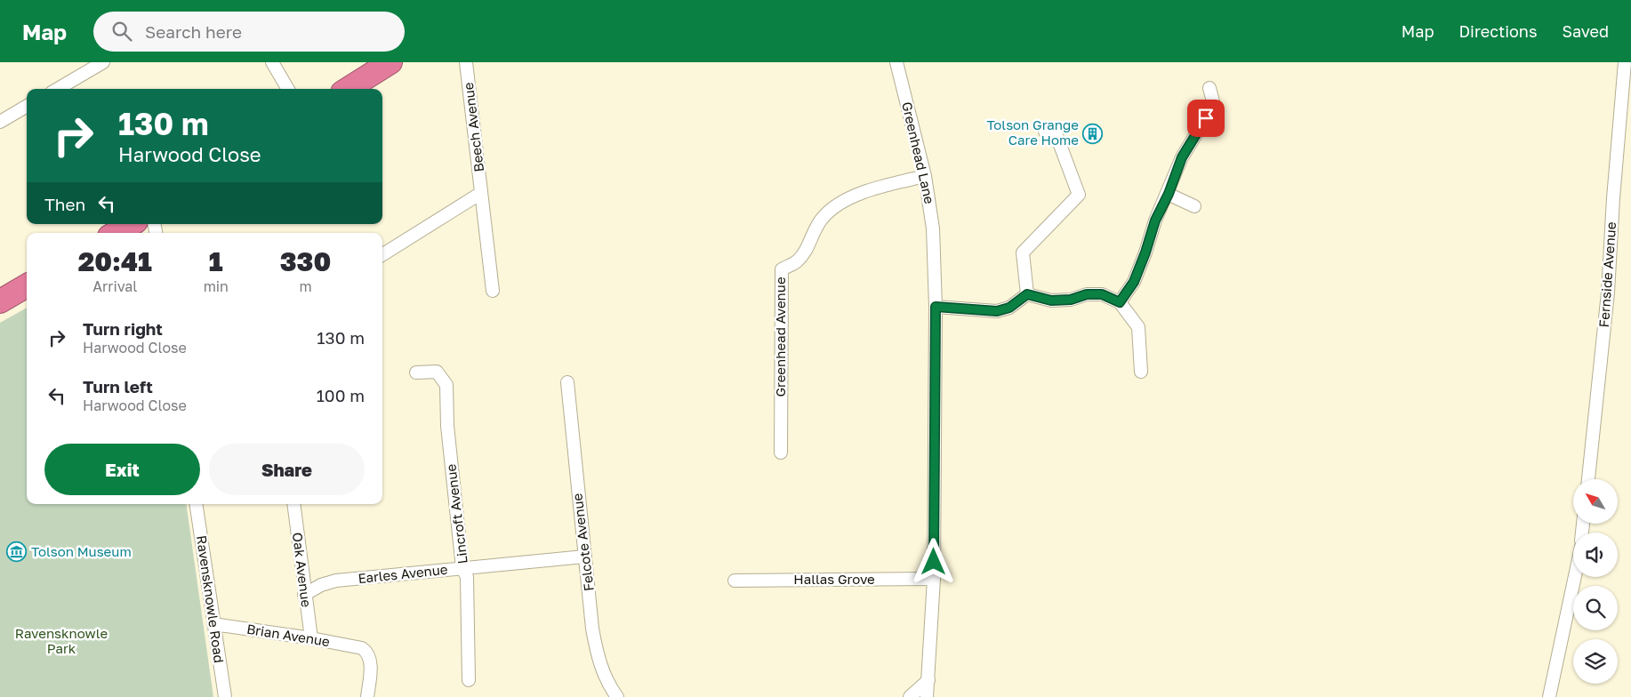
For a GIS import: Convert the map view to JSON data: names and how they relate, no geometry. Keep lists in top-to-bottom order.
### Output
{
  "streets": {
    "street": [
      "Beech Avenue",
      "Greenhead Lane",
      "Fernside Avenue",
      "Greenhead Avenue",
      "Lincroft Avenue",
      "Felcote Avenue",
      "Oak Avenue",
      "Earles Avenue",
      "Hallas Grove",
      "Ravensknowle Road",
      "Brian Avenue"
    ]
  },
  "crossings": [
    ["Greenhead Lane", "Greenhead Avenue"],
    ["Greenhead Lane", "Hallas Grove"],
    ["Lincroft Avenue", "Earles Avenue"],
    ["Felcote Avenue", "Earles Avenue"],
    ["Oak Avenue", "Earles Avenue"],
    ["Oak Avenue", "Brian Avenue"],
    ["Ravensknowle Road", "Brian Avenue"]
  ],
  "parks": ["Ravensknowle Park"],
  "places": {
    "building": ["Tolson Grange Care Home"],
    "museum": ["Tolson Museum"]
  },
  "north": "top left",
  "page": {
    "header": "Map",
    "search": "Search here",
    "nav": ["Map", "Directions", "Saved"],
    "turn": ["130 m", "Harwood Close"],
    "then": "Then",
    "eta": [
      "20:41",
      "Arrival",
      "1",
      "min",
      "330",
      "m"
    ],
    "list": [
      {
        "name": "Turn right",
        "note": "Harwood Close",
        "value": "130 m"
      },
      {
        "name": "Turn left",
        "note": "Harwood Close",
        "value": "100 m"
      }
    ],
    "buttons": ["Exit", "Share"]
  }
}
